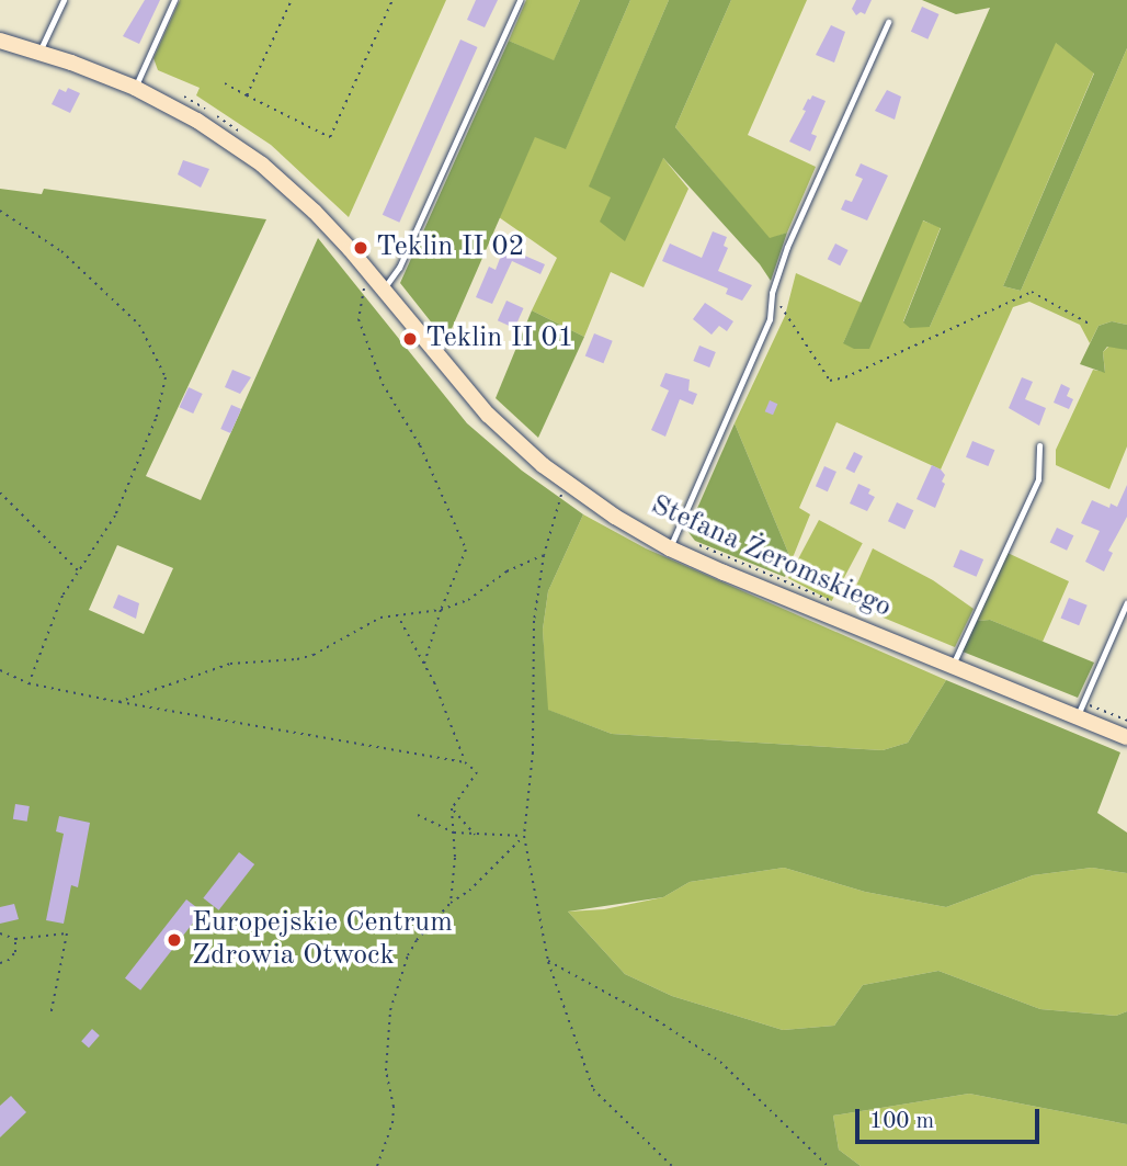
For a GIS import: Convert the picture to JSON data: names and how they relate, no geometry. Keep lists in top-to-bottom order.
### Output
{
  "streets": {
    "main road": ["Stefana Żeromskiego"]
  },
  "places": ["Teklin II 02", "Teklin II 01", "Europejskie Centrum Zdrowia Otwock"],
  "scale_bar": "100 m"
}
